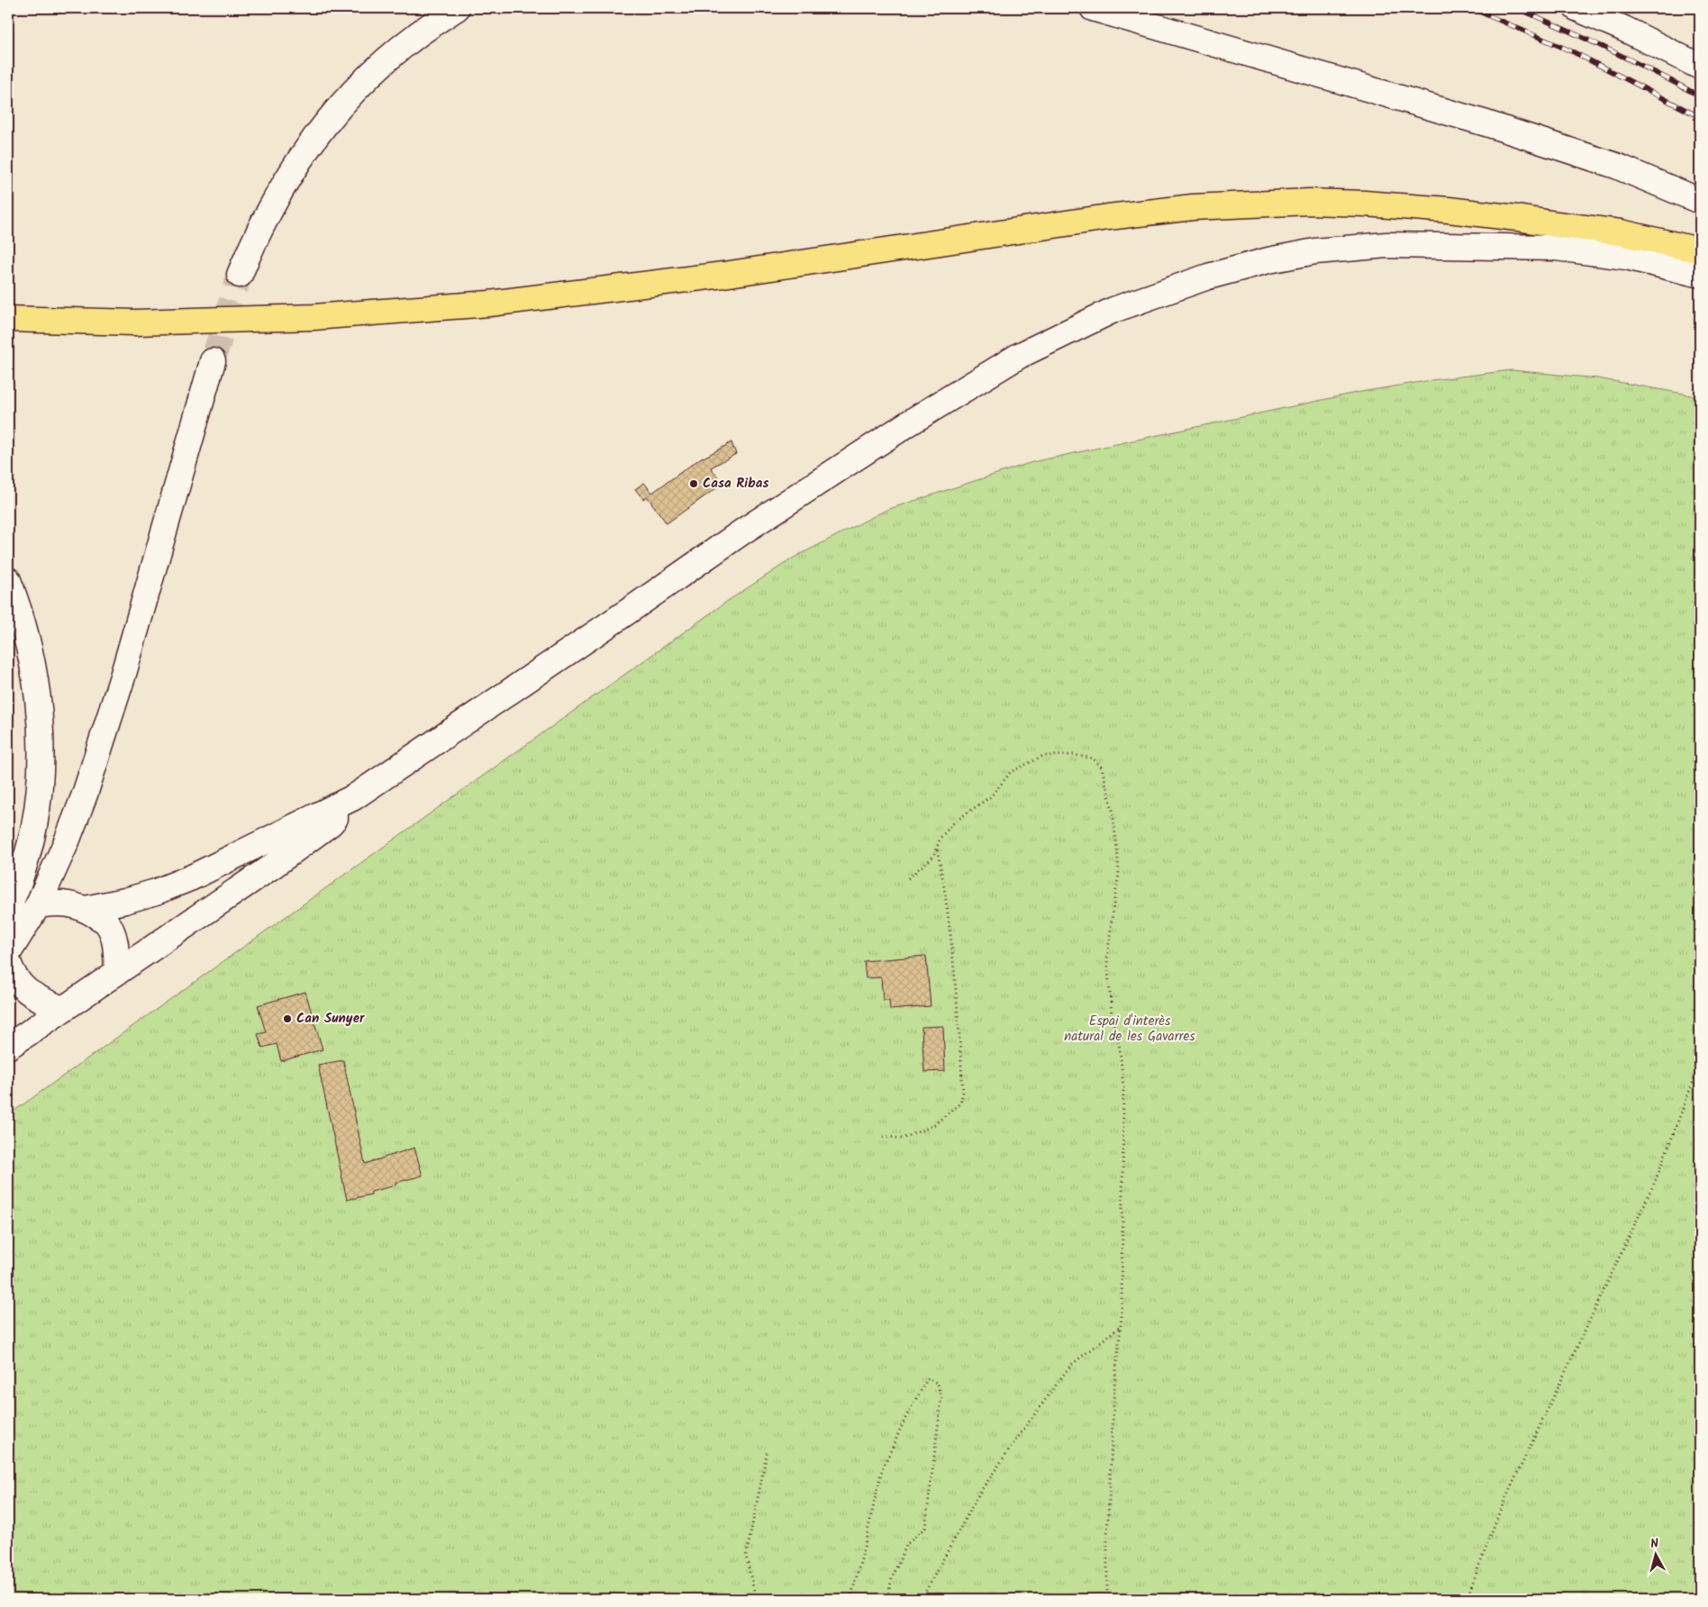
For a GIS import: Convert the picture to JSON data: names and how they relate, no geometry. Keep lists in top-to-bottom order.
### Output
{
  "parks": ["Espai d'interès natural de les Gavarres"],
  "places": ["Casa Ribas", "Can Sunyer"],
  "north": "top"
}
